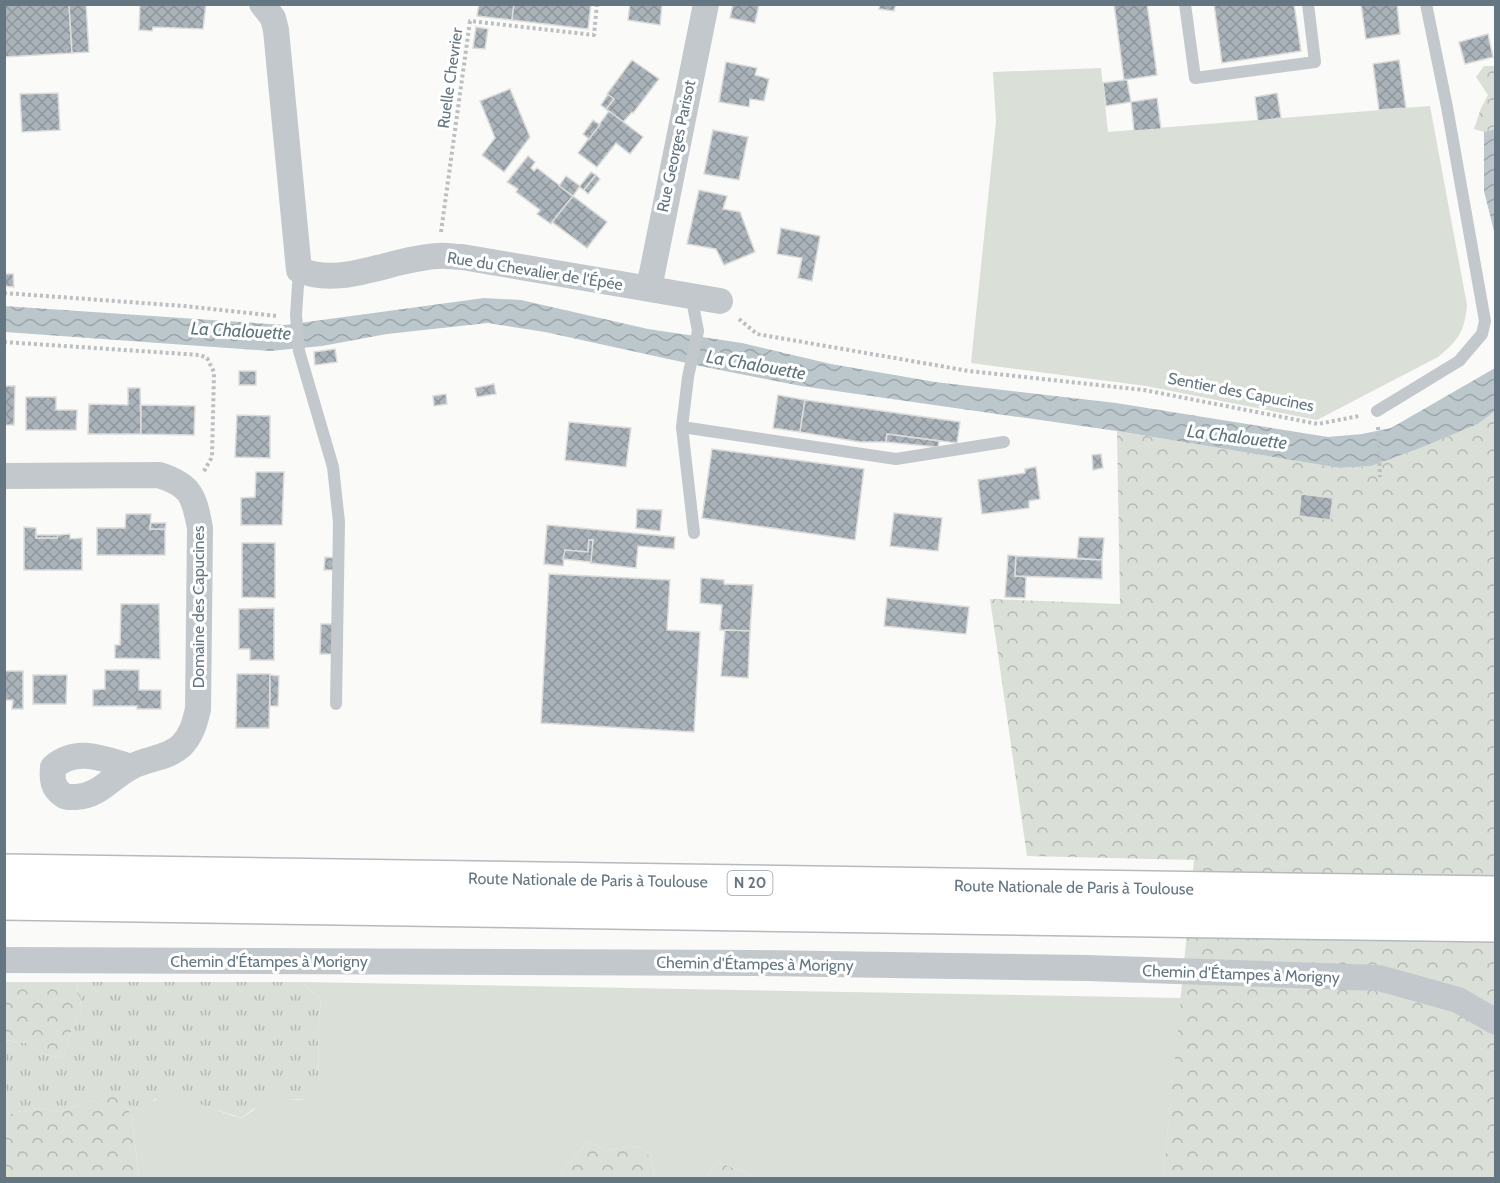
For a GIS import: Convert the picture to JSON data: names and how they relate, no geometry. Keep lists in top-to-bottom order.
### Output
{
  "streets": {
    "main road": ["Route Nationale de Paris à Toulouse", "N 20"],
    "street": [
      "Rue Georges Parisot",
      "Rue du Chevalier de l'Épée",
      "Domaine des Capucines",
      "Chemin d'Étampes à Morigny"
    ],
    "path": ["Ruelle Chevrier", "Sentier des Capucines"]
  },
  "crossings": [
    ["Ruelle Chevrier", "Rue du Chevalier de l'Épée"],
    ["Rue Georges Parisot", "Rue du Chevalier de l'Épée"],
    ["Rue du Chevalier de l'Épée", "Sentier des Capucines"]
  ],
  "water": ["La Chalouette"]
}
